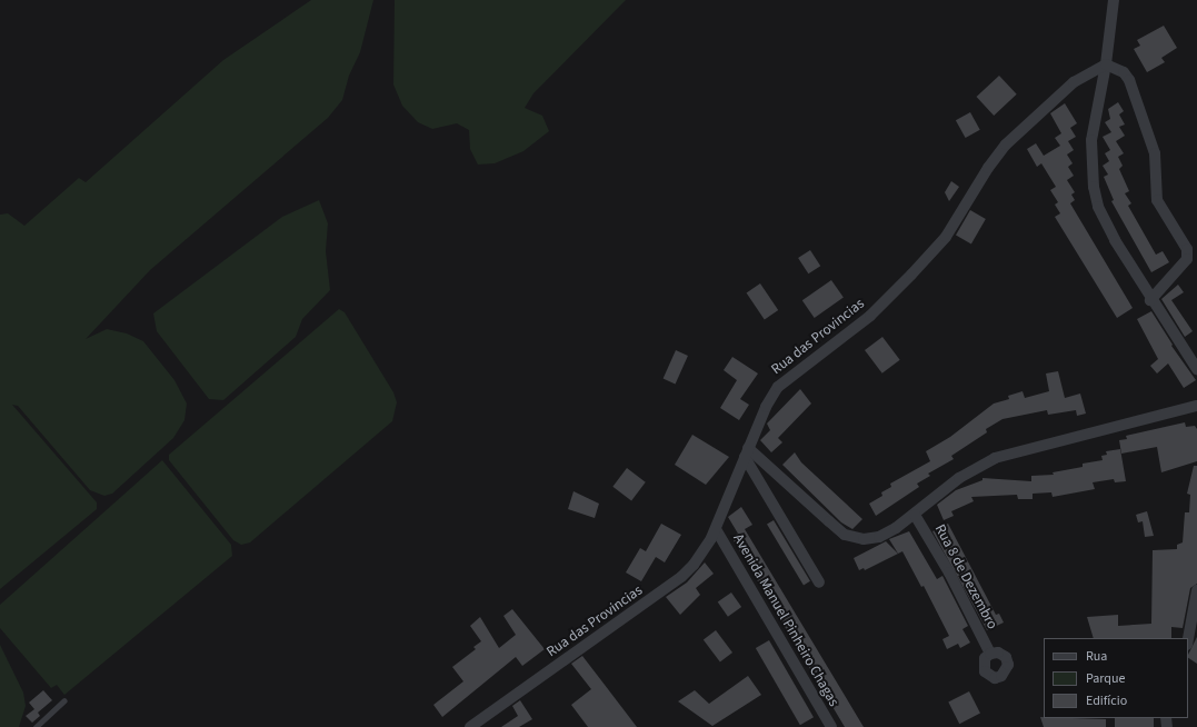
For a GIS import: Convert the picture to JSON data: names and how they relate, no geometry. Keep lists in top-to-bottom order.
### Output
{
  "streets": {
    "street": ["Rua das Provincias", "Rua 8 de Dezembro", "Avenida Manuel Pinheiro Chagas"]
  },
  "crossings": [
    ["Rua das Provincias", "Avenida Manuel Pinheiro Chagas"]
  ],
  "legend": ["Rua", "Parque", "Edifício"]
}
